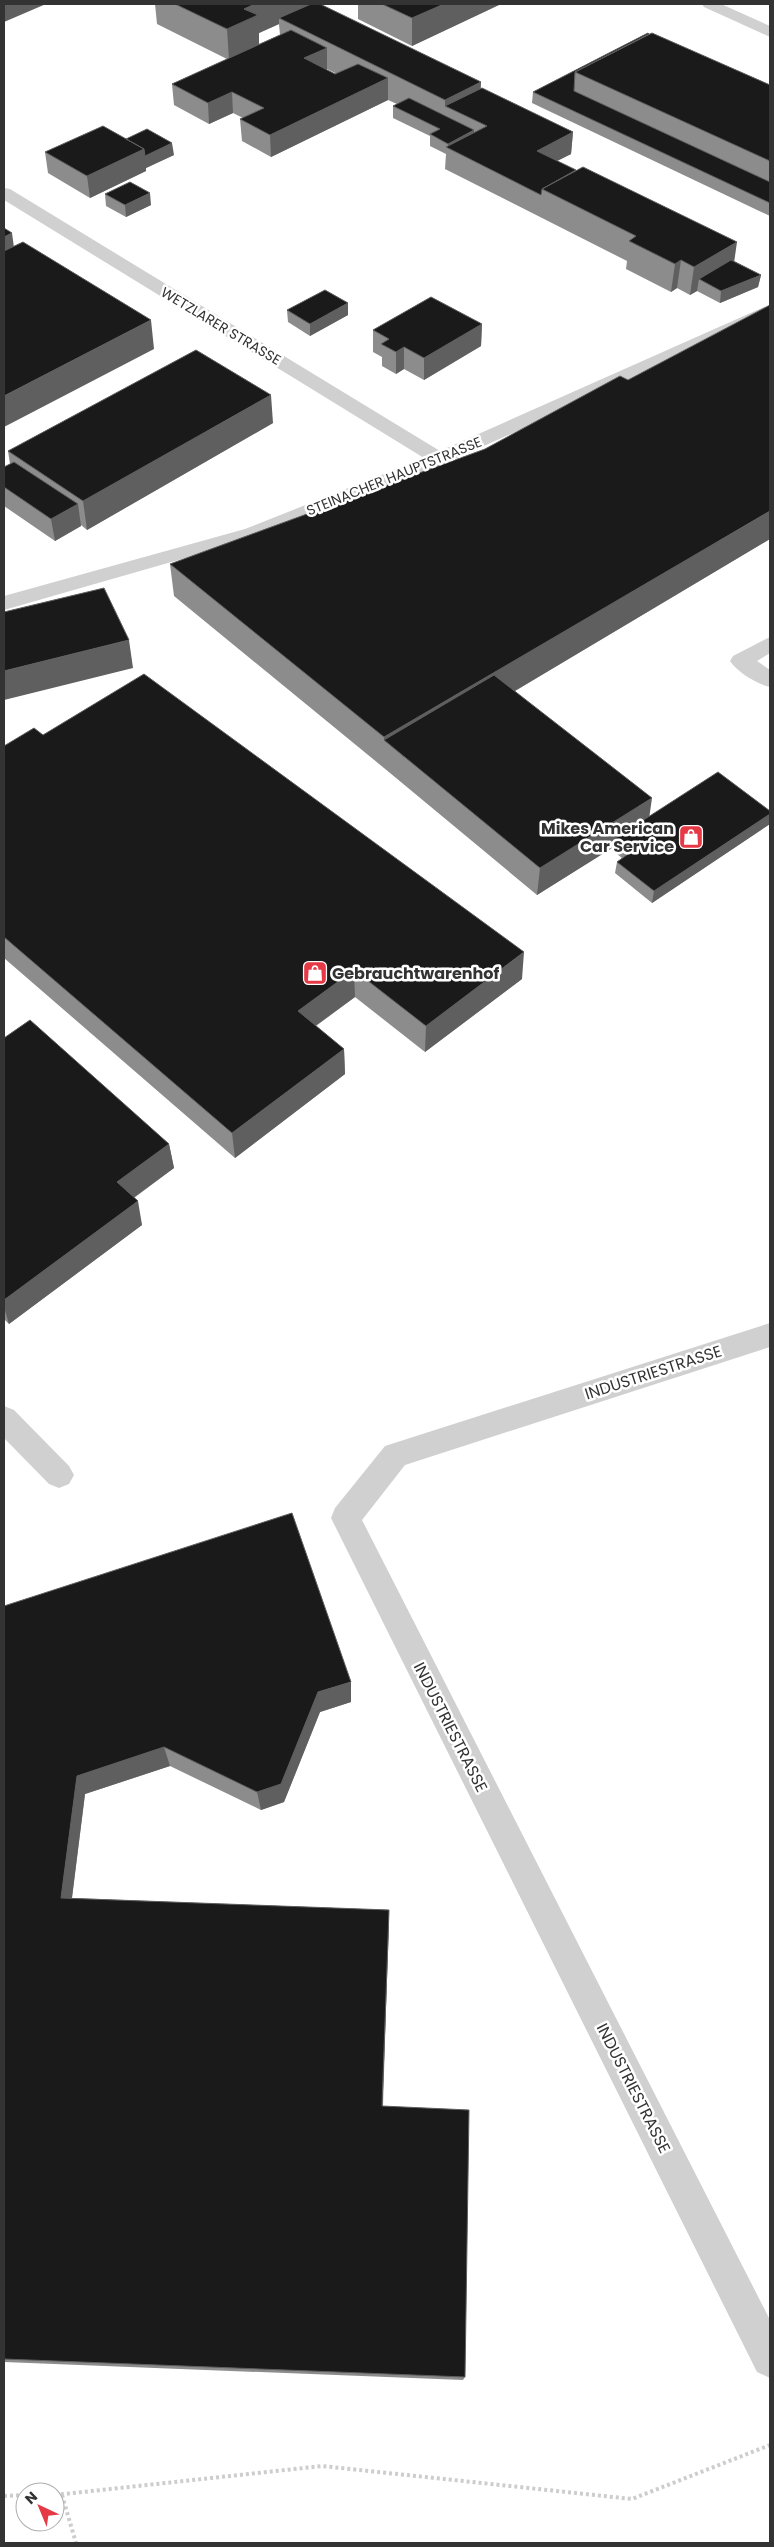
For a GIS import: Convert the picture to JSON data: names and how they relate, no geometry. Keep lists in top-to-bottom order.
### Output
{
  "streets": {
    "street": ["WETZLARER STRASSE", "STEINACHER HAUPTSTRASSE", "INDUSTRIESTRASSE"]
  },
  "crossings": [
    ["WETZLARER STRASSE", "STEINACHER HAUPTSTRASSE"]
  ],
  "places": {
    "shop": ["Mikes American Car Service", "Gebrauchtwarenhof"]
  },
  "north": "top left"
}
